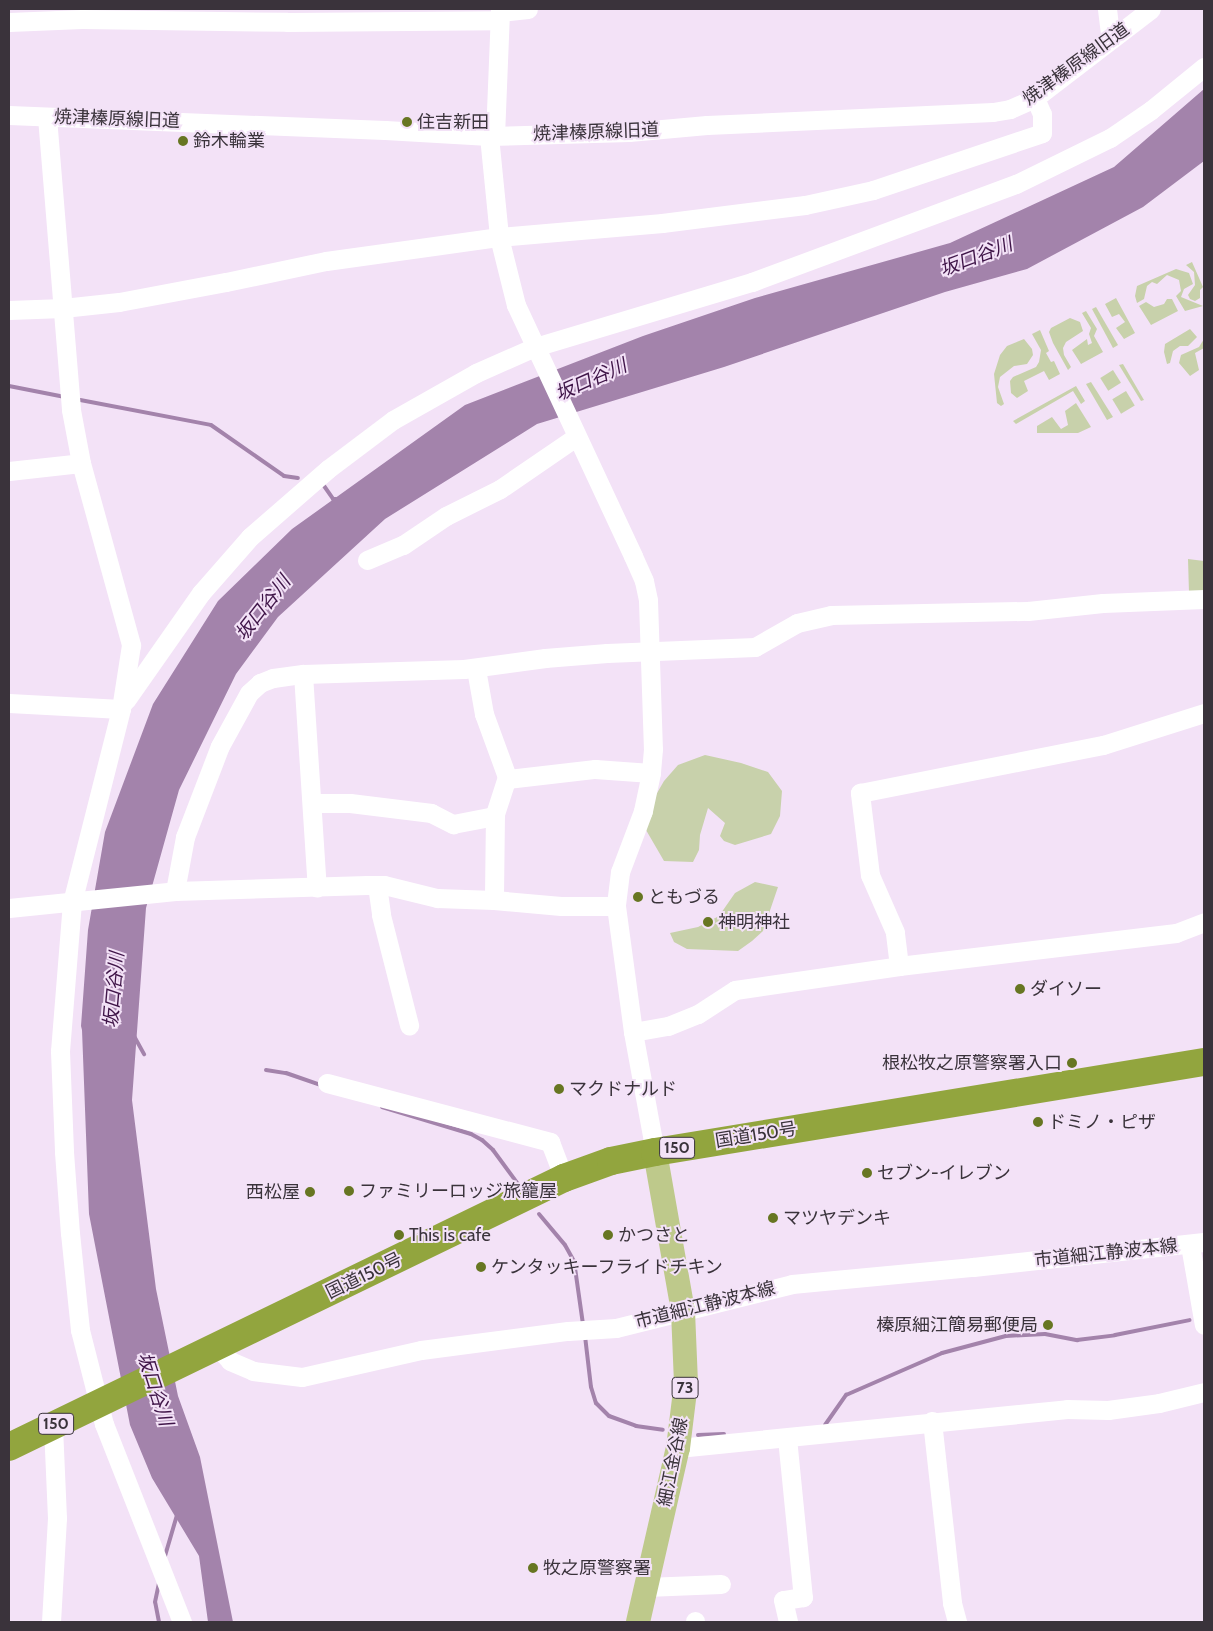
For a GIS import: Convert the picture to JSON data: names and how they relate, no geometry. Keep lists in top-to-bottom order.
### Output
{
  "streets": {
    "highway": ["国道150号", "150"],
    "main road": ["73", "細江金谷線"],
    "street": ["焼津榛原線旧道", "市道細江静波本線"]
  },
  "crossings": [
    ["国道150号", "市道細江静波本線"],
    ["国道150号", "細江金谷線"],
    ["市道細江静波本線", "細江金谷線"]
  ],
  "water": ["坂口谷川"],
  "places": [
    "住吉新田",
    "鈴木輪業",
    "ともづる",
    "神明神社",
    "ダイソー",
    "根松牧之原警察署入口",
    "マクドナルド",
    "ドミノ・ピザ",
    "セブン-イレブン",
    "ファミリーロッジ旅籠屋",
    "西松屋",
    "マツヤデンキ",
    "This is cafe",
    "かつさと",
    "ケンタッキーフライドチキン",
    "榛原細江簡易郵便局",
    "牧之原警察署"
  ]
}
